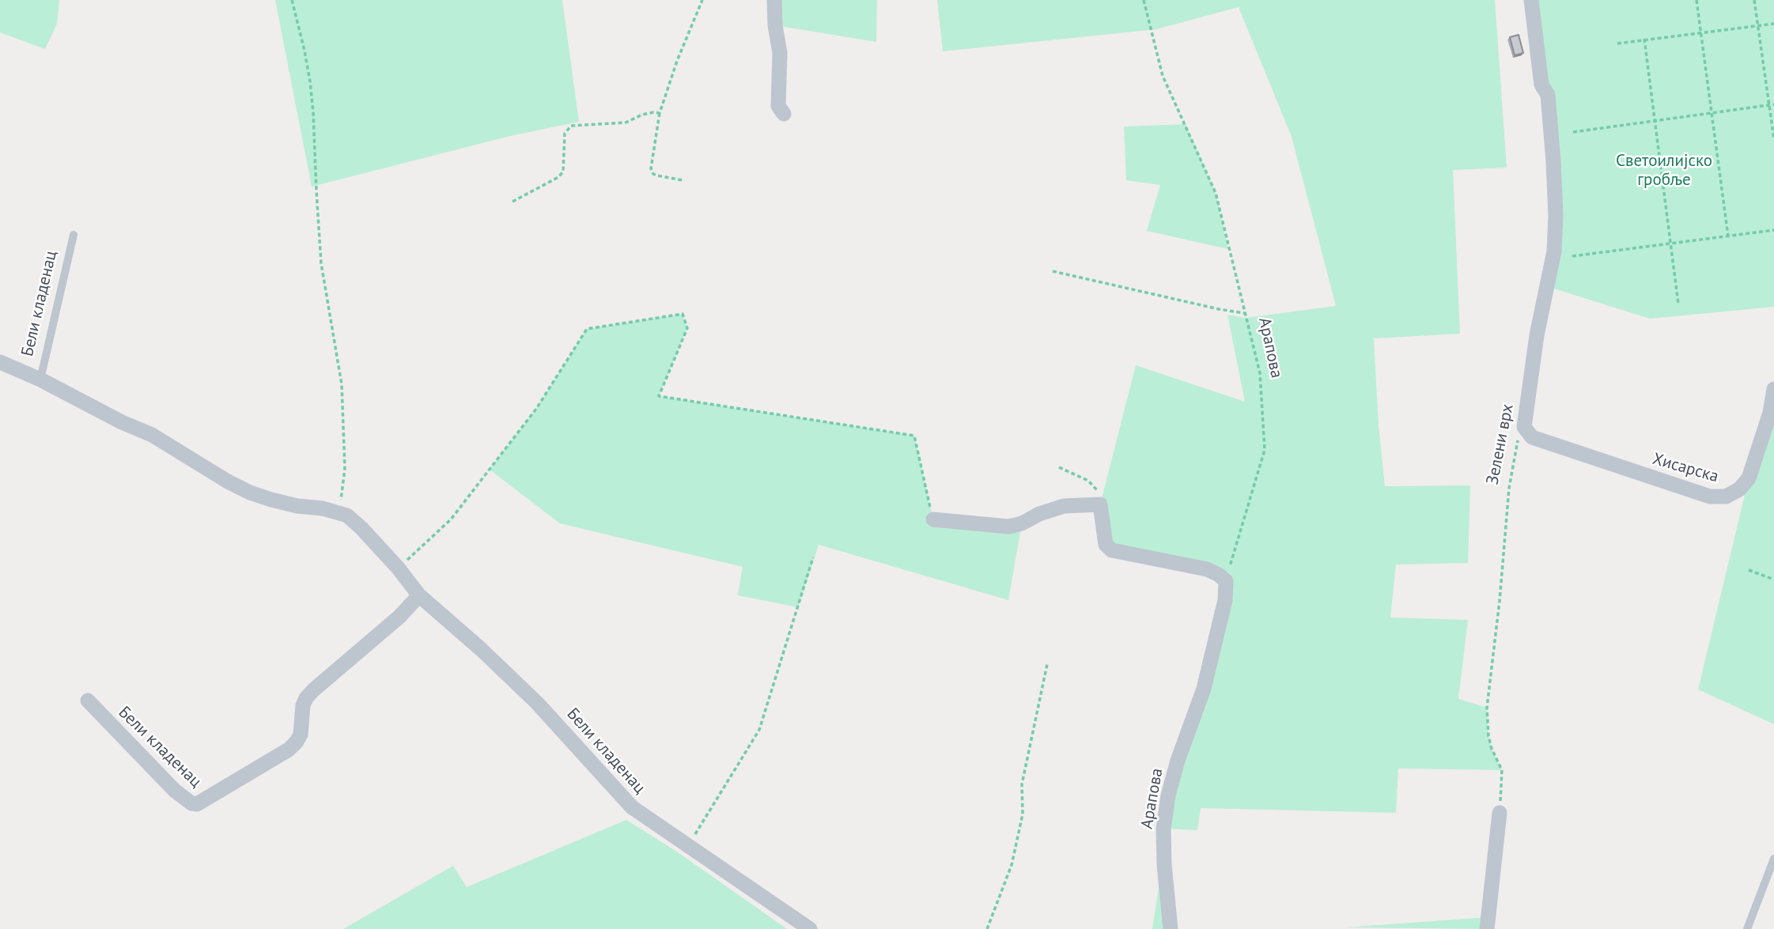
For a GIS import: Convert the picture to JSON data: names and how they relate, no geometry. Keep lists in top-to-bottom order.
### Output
{
  "streets": {
    "street": [
      "Бели кладенац",
      "Арапова",
      "Зелени врх",
      "Хисарска"
    ]
  },
  "crossings": [
    ["Зелени врх", "Хисарска"]
  ],
  "parks": ["Светоилијско гробље"]
}
